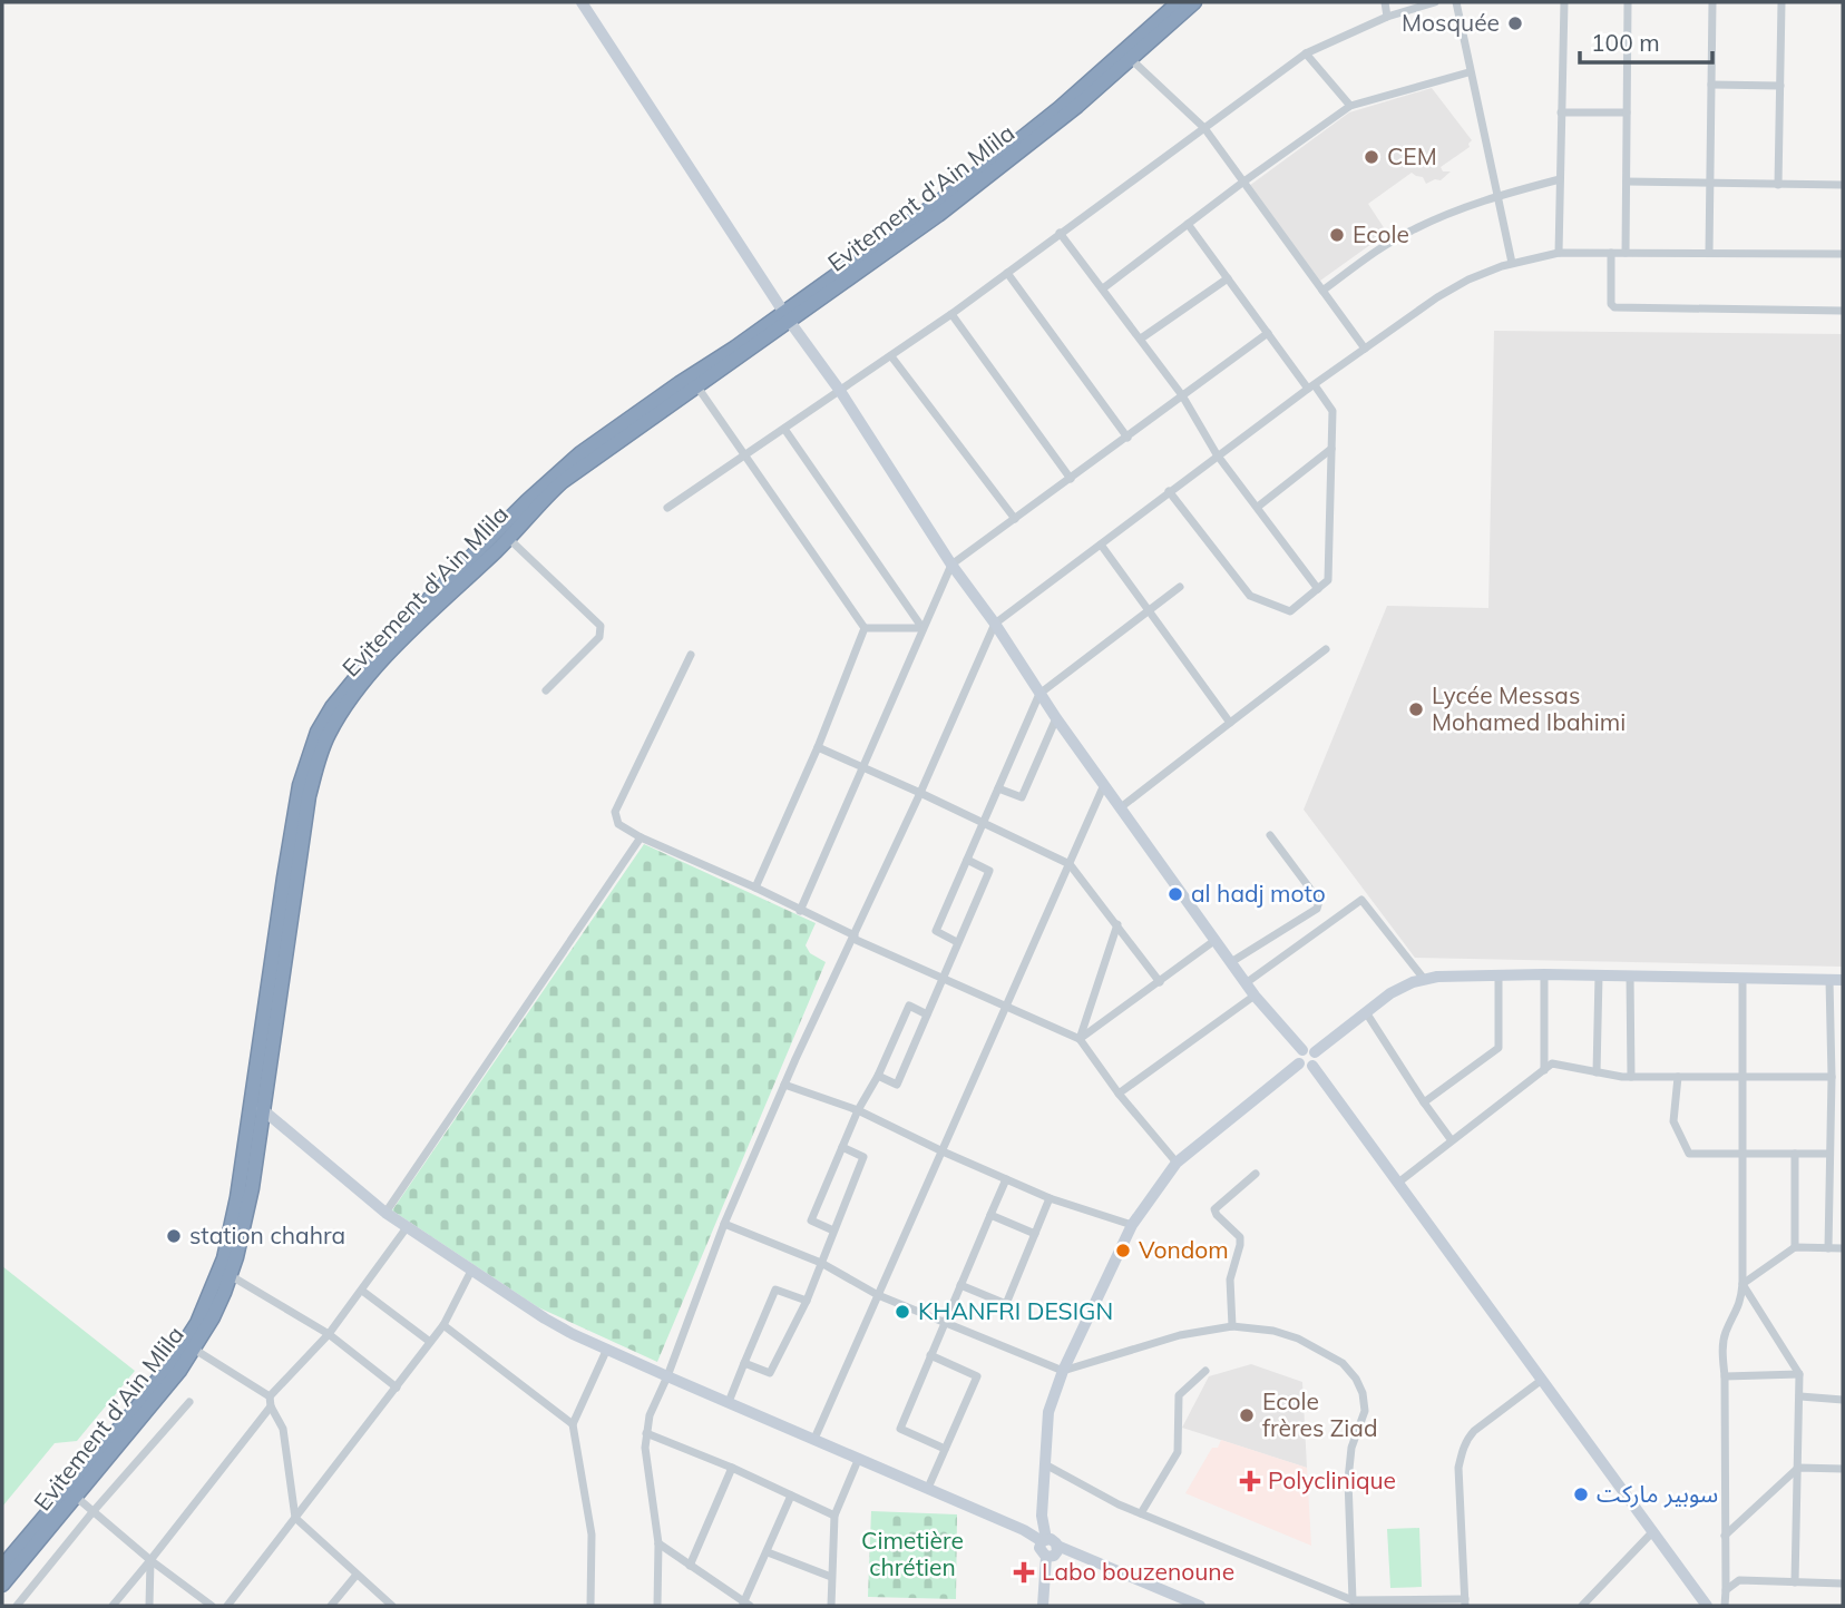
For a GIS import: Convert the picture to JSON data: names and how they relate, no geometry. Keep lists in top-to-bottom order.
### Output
{
  "streets": {
    "highway": ["Evitement d'Ain Mlila"]
  },
  "parks": ["Cimetière chrétien"],
  "places": {
    "other": [
      "Mosquée",
      "CEM",
      "Ecole",
      "Lycée Messas Mohamed Ibahimi",
      "al hadj moto",
      "station chahra",
      "Vondom",
      "KHANFRI DESIGN",
      "Ecole frères Ziad",
      "سوبير ماركت"
    ],
    "health": ["Polyclinique", "Labo bouzenoune"]
  },
  "scale_bar": "100 m"
}
